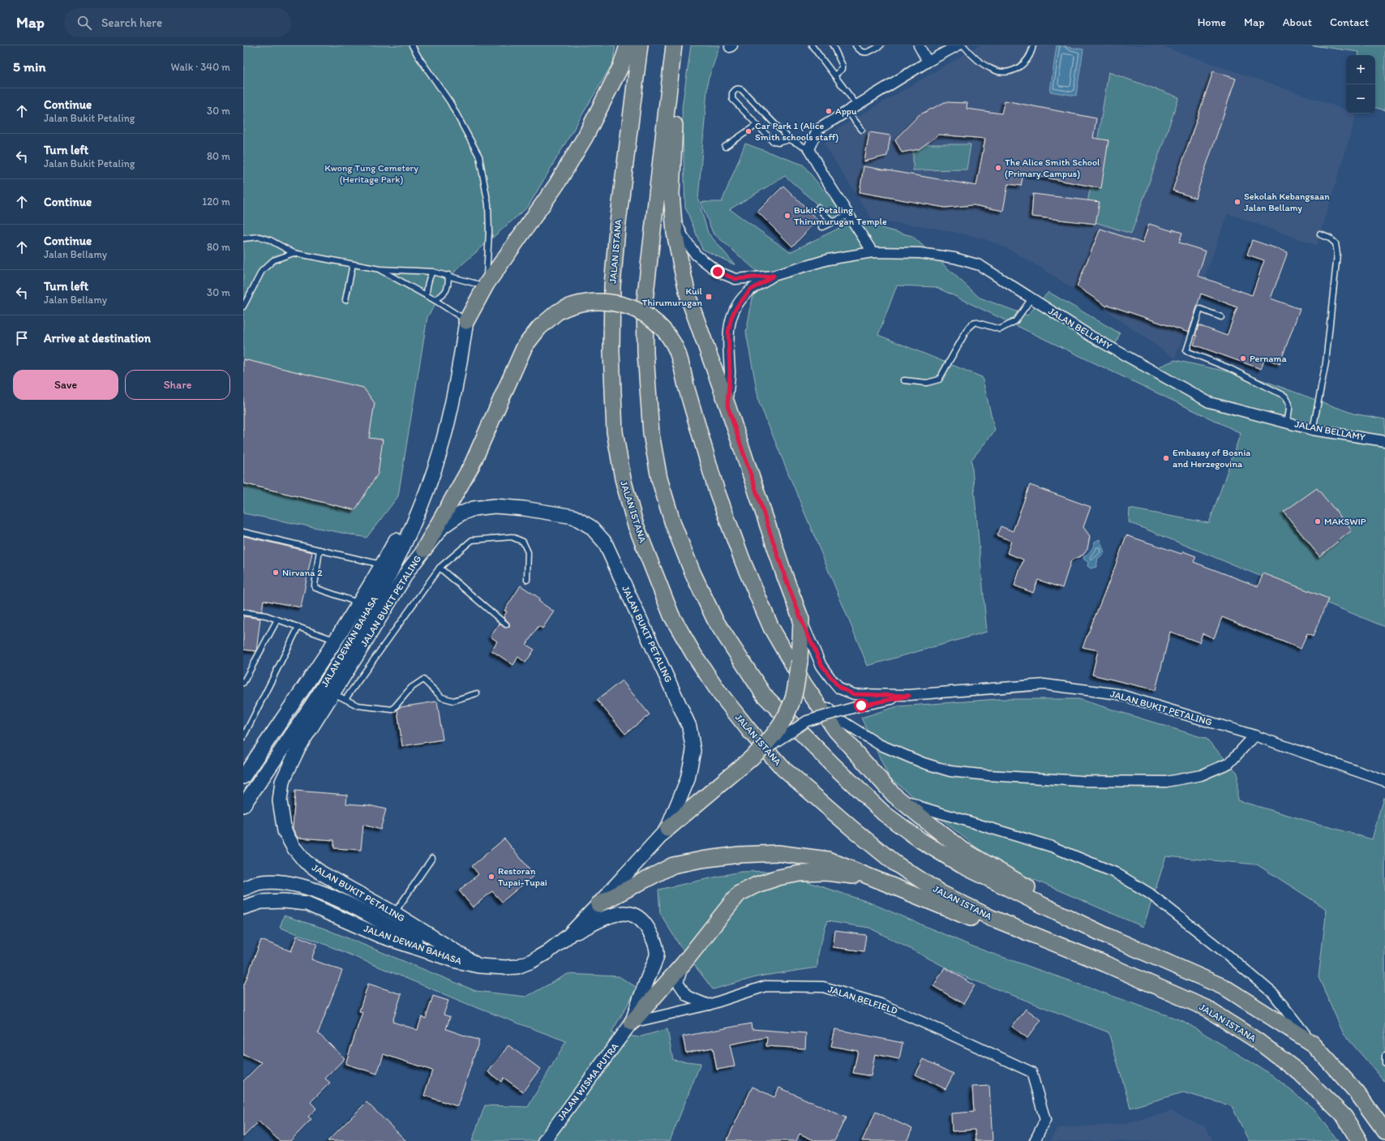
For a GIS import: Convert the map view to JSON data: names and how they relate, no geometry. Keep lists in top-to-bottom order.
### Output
{
  "streets": {
    "main road": ["JALAN ISTANA", "JALAN BUKIT PETALING", "JALAN DEWAN BAHASA"],
    "street": ["JALAN BELLAMY", "JALAN BELFIELD", "JALAN WISMA PUTRA"]
  },
  "crossings": [
    ["JALAN BUKIT PETALING", "JALAN DEWAN BAHASA"],
    ["JALAN BELFIELD", "JALAN WISMA PUTRA"]
  ],
  "parks": ["Kwong Tung Cemetery (Heritage Park)"],
  "places": {
    "other": [
      "Appu",
      "Car Park 1 (Alice Smith schools staff)",
      "The Alice Smith School (Primary Campus)",
      "Sekolah Kebangsaan Jalan Bellamy",
      "Bukit Petaling Thirumurugan Temple",
      "Pernama",
      "Embassy of Bosnia and Herzegovina",
      "MAKSWIP",
      "Nirvana 2",
      "Restoran Tupai-Tupai"
    ],
    "transit": ["Kuil Thirumurugan"]
  },
  "page": {
    "header": "Map",
    "search": "Search here",
    "nav": [
      "Home",
      "Map",
      "About",
      "Contact"
    ],
    "heading": ["5 min", "Walk · 340 m"],
    "map_buttons": ["+", "−"],
    "list": [
      ["Continue", "Jalan Bukit Petaling", "30 m"],
      ["Turn left", "Jalan Bukit Petaling", "80 m"],
      ["Continue", "120 m"],
      ["Continue", "Jalan Bellamy", "80 m"],
      ["Turn left", "Jalan Bellamy", "30 m"],
      "Arrive at destination"
    ],
    "buttons": ["Save", "Share"]
  }
}
